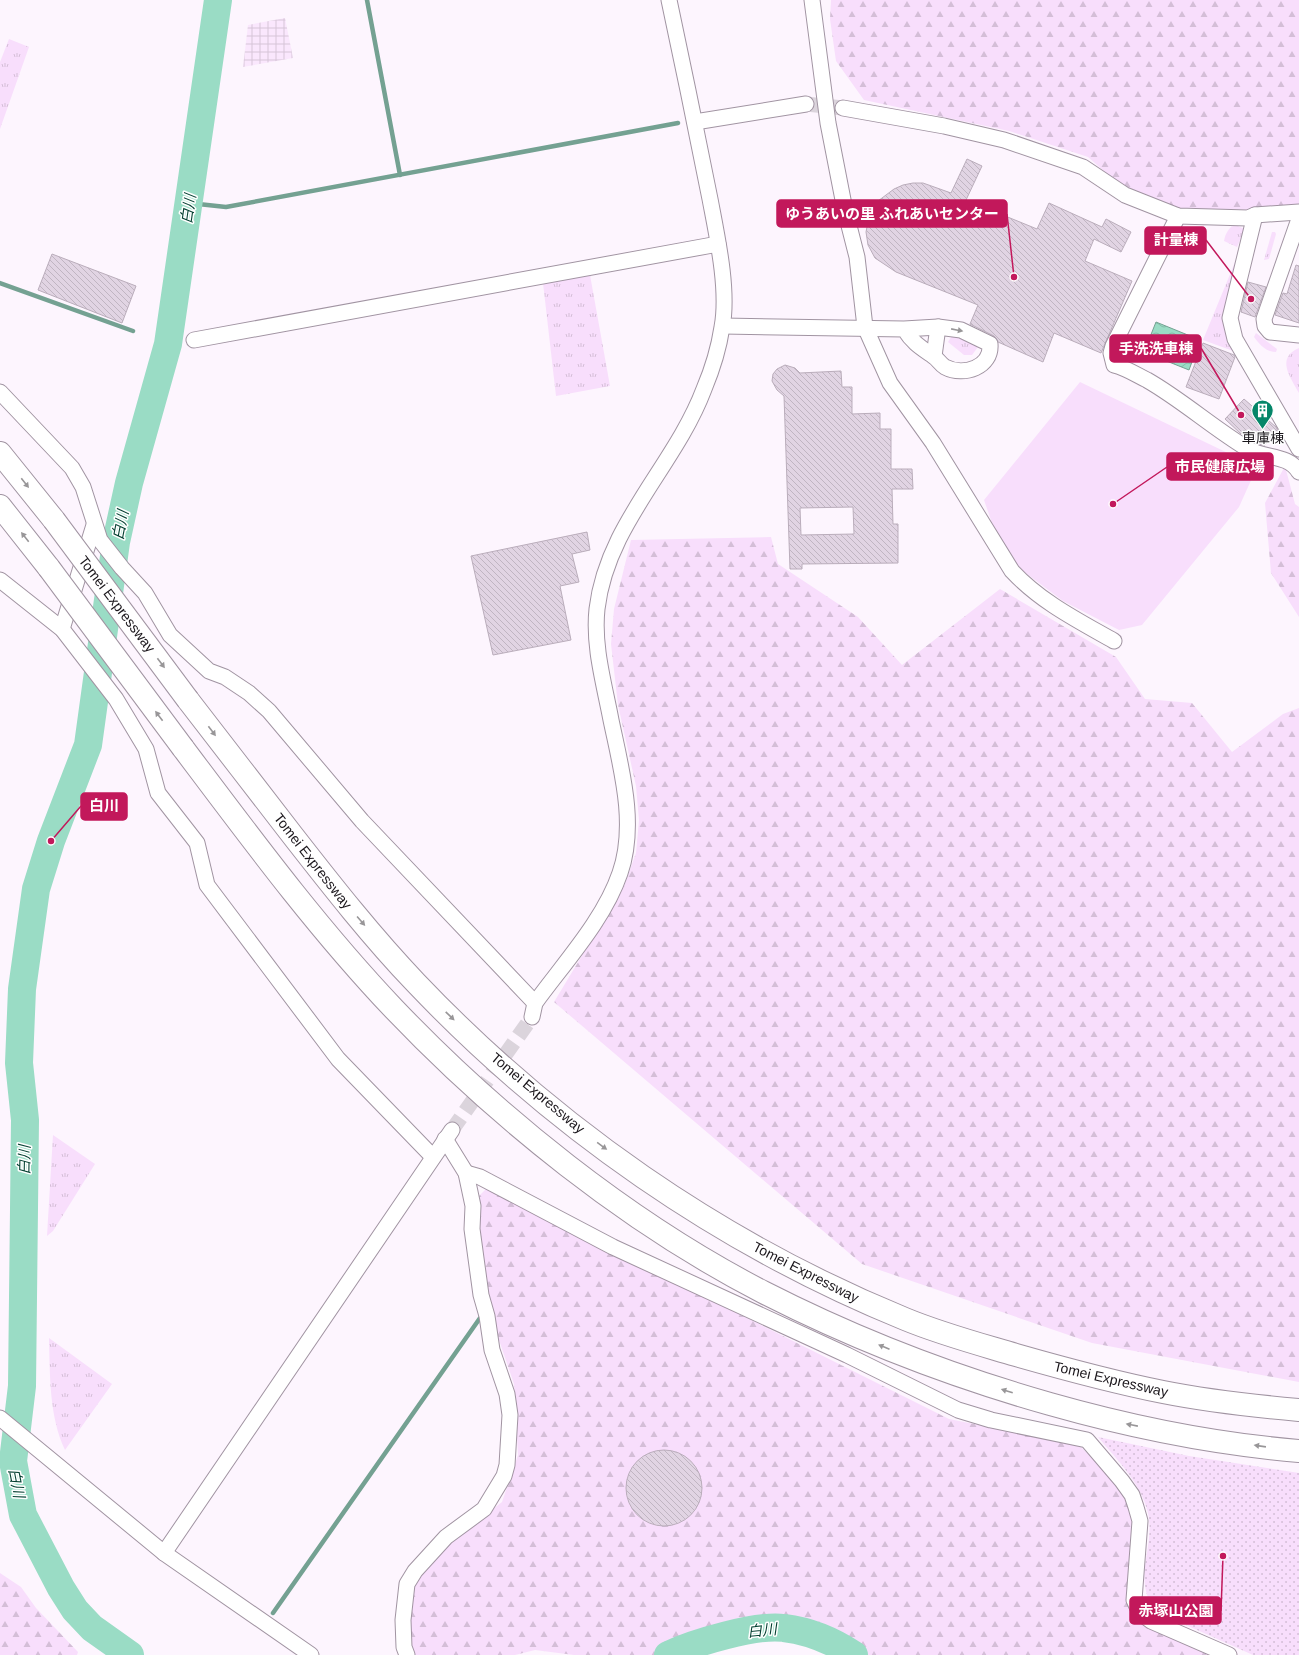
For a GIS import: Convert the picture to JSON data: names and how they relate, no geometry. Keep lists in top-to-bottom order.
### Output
{
  "streets": {
    "highway": ["Tomei Expressway"]
  },
  "water": ["白川"],
  "places": {
    "other": [
      "ゆうあいの里 ふれあいセンター",
      "計量棟",
      "手洗洗車棟",
      "市民健康広場",
      "白川",
      "赤塚山公園"
    ],
    "building": ["車庫棟"]
  }
}
